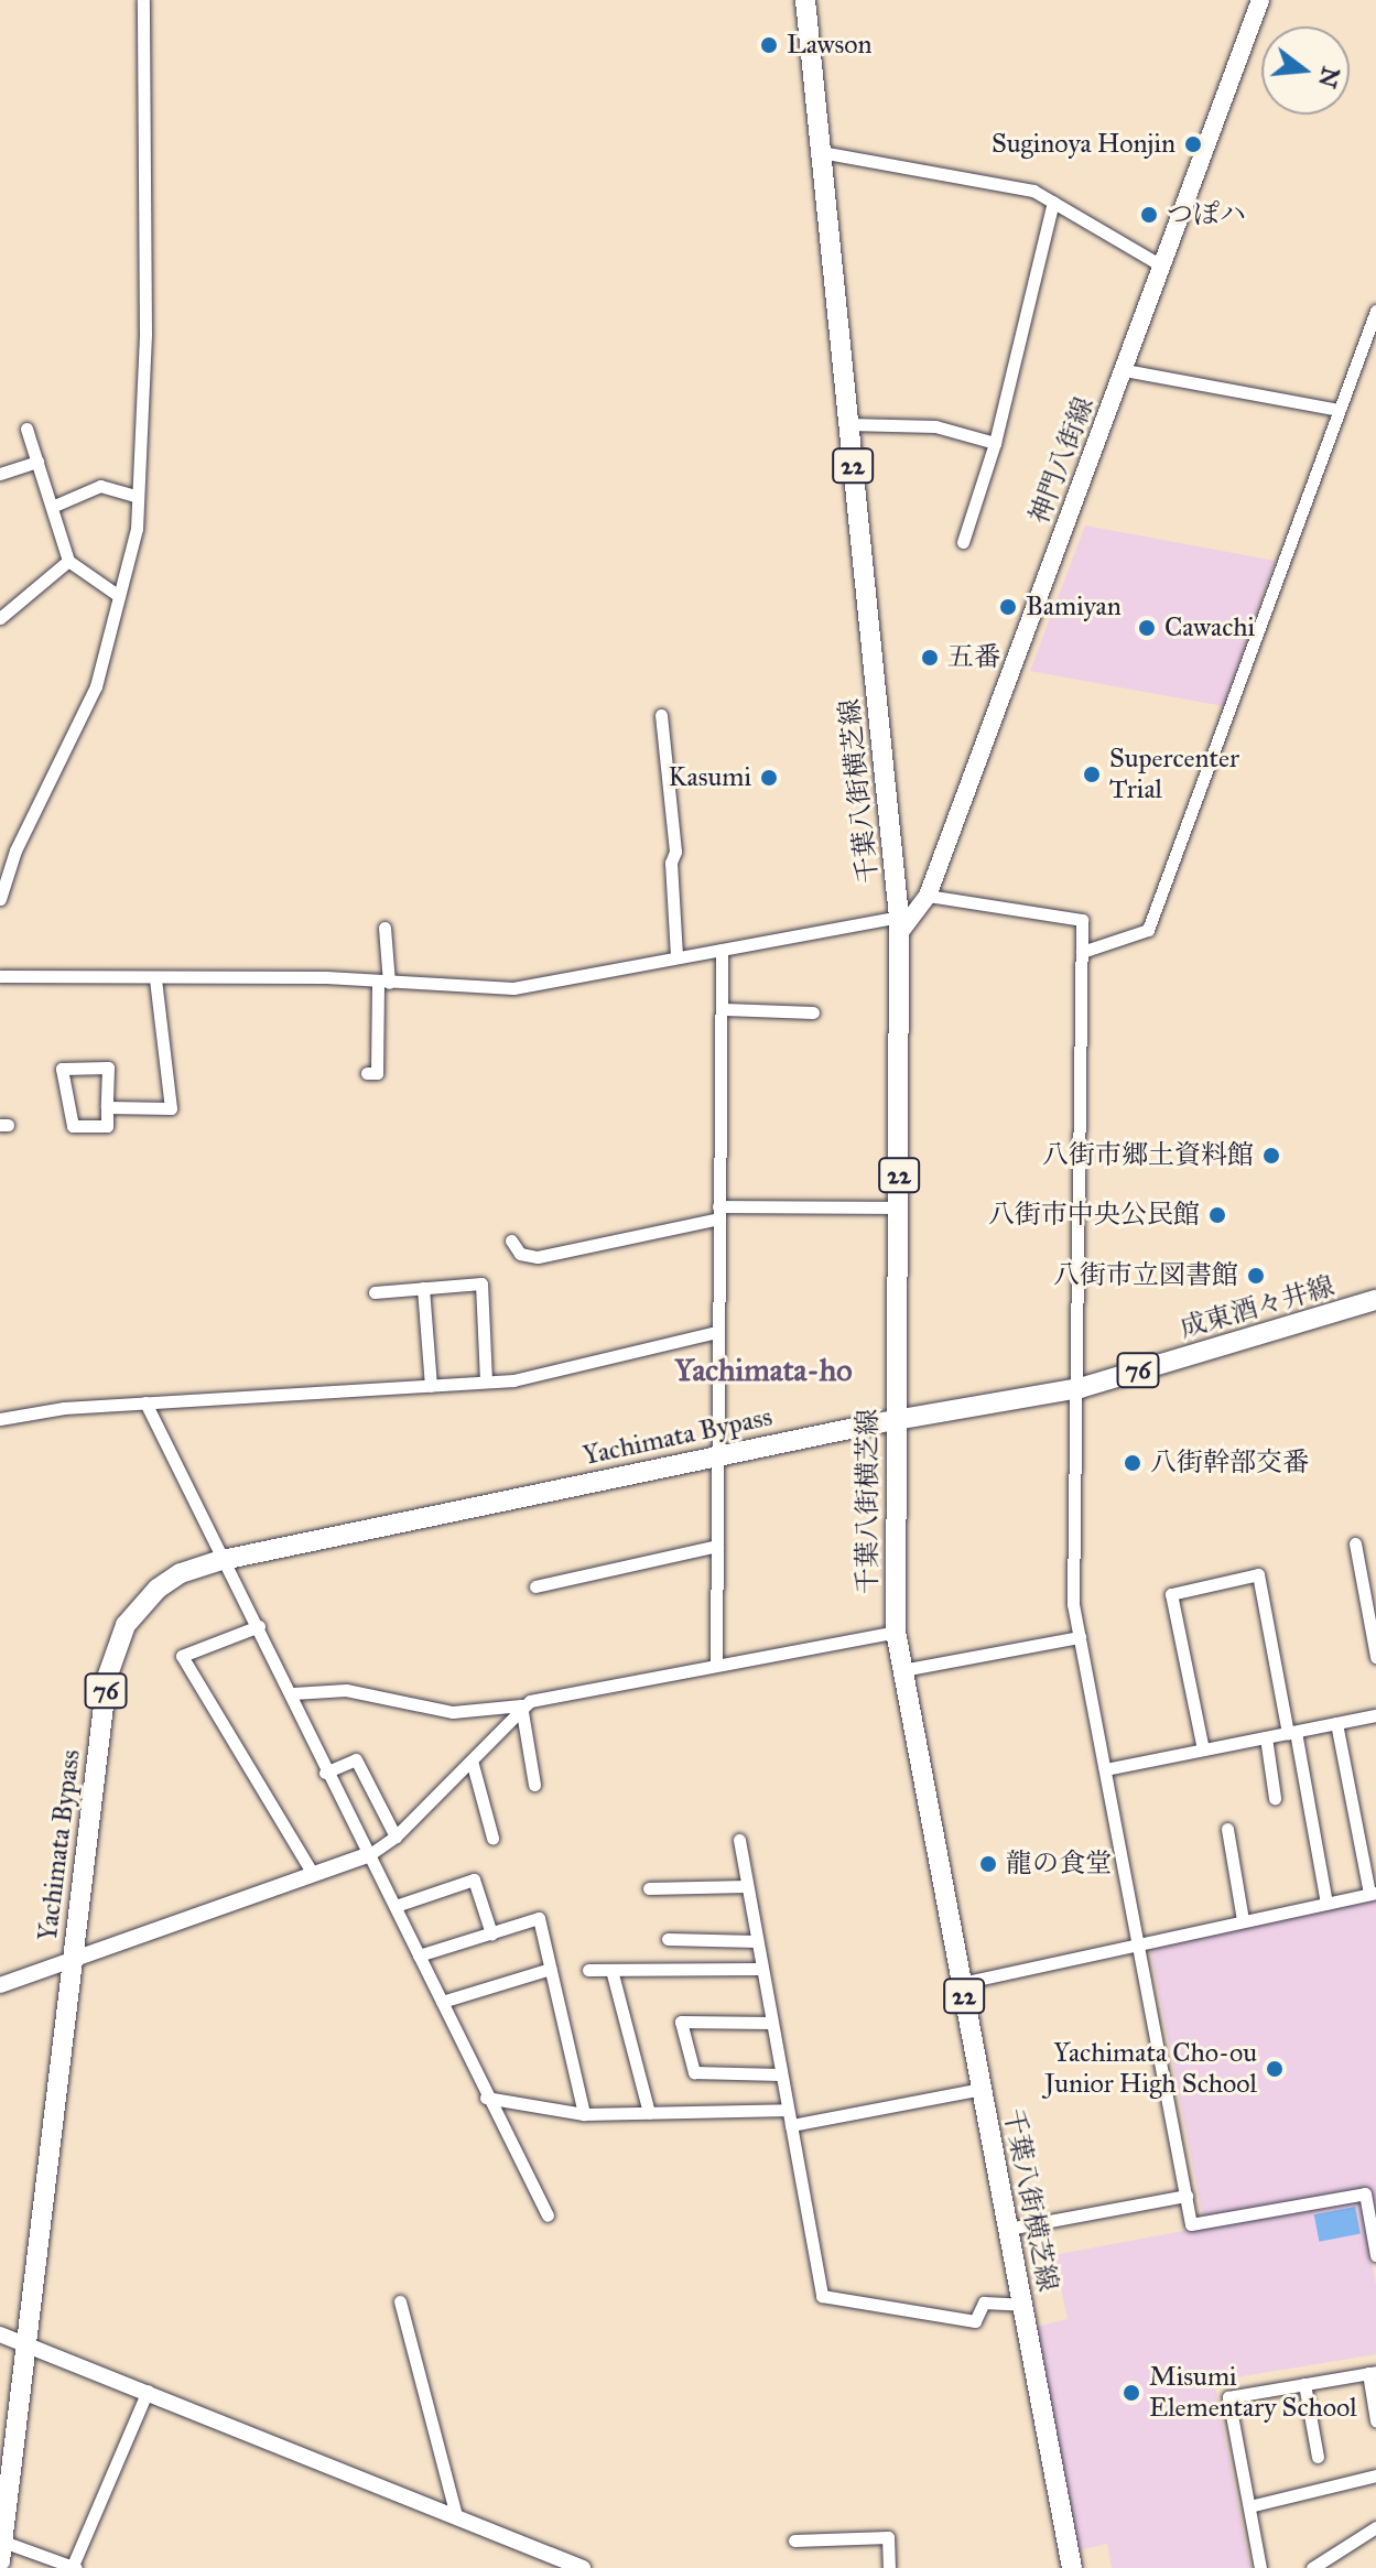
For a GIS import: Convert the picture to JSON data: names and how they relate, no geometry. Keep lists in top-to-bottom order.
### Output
{
  "streets": {
    "main road": [
      "神門八街線",
      "22",
      "千葉八街横芝線",
      "成東酒々井線",
      "76",
      "Yachimata Bypass"
    ]
  },
  "crossings": [
    ["神門八街線", "千葉八街横芝線"],
    ["千葉八街横芝線", "成東酒々井線"],
    ["千葉八街横芝線", "Yachimata Bypass"],
    ["成東酒々井線", "Yachimata Bypass"]
  ],
  "districts": ["Yachimata-ho"],
  "places": [
    "Lawson",
    "Suginoya Honjin",
    "つぽハ",
    "Bamiyan",
    "Cawachi",
    "五番",
    "Supercenter Trial",
    "Kasumi",
    "八街市郷土資料館",
    "八街市中央公民館",
    "八街市立図書館",
    "八街幹部交番",
    "龍の食堂",
    "Yachimata Cho-ou Junior High School",
    "Misumi Elementary School"
  ],
  "north": "right"
}
